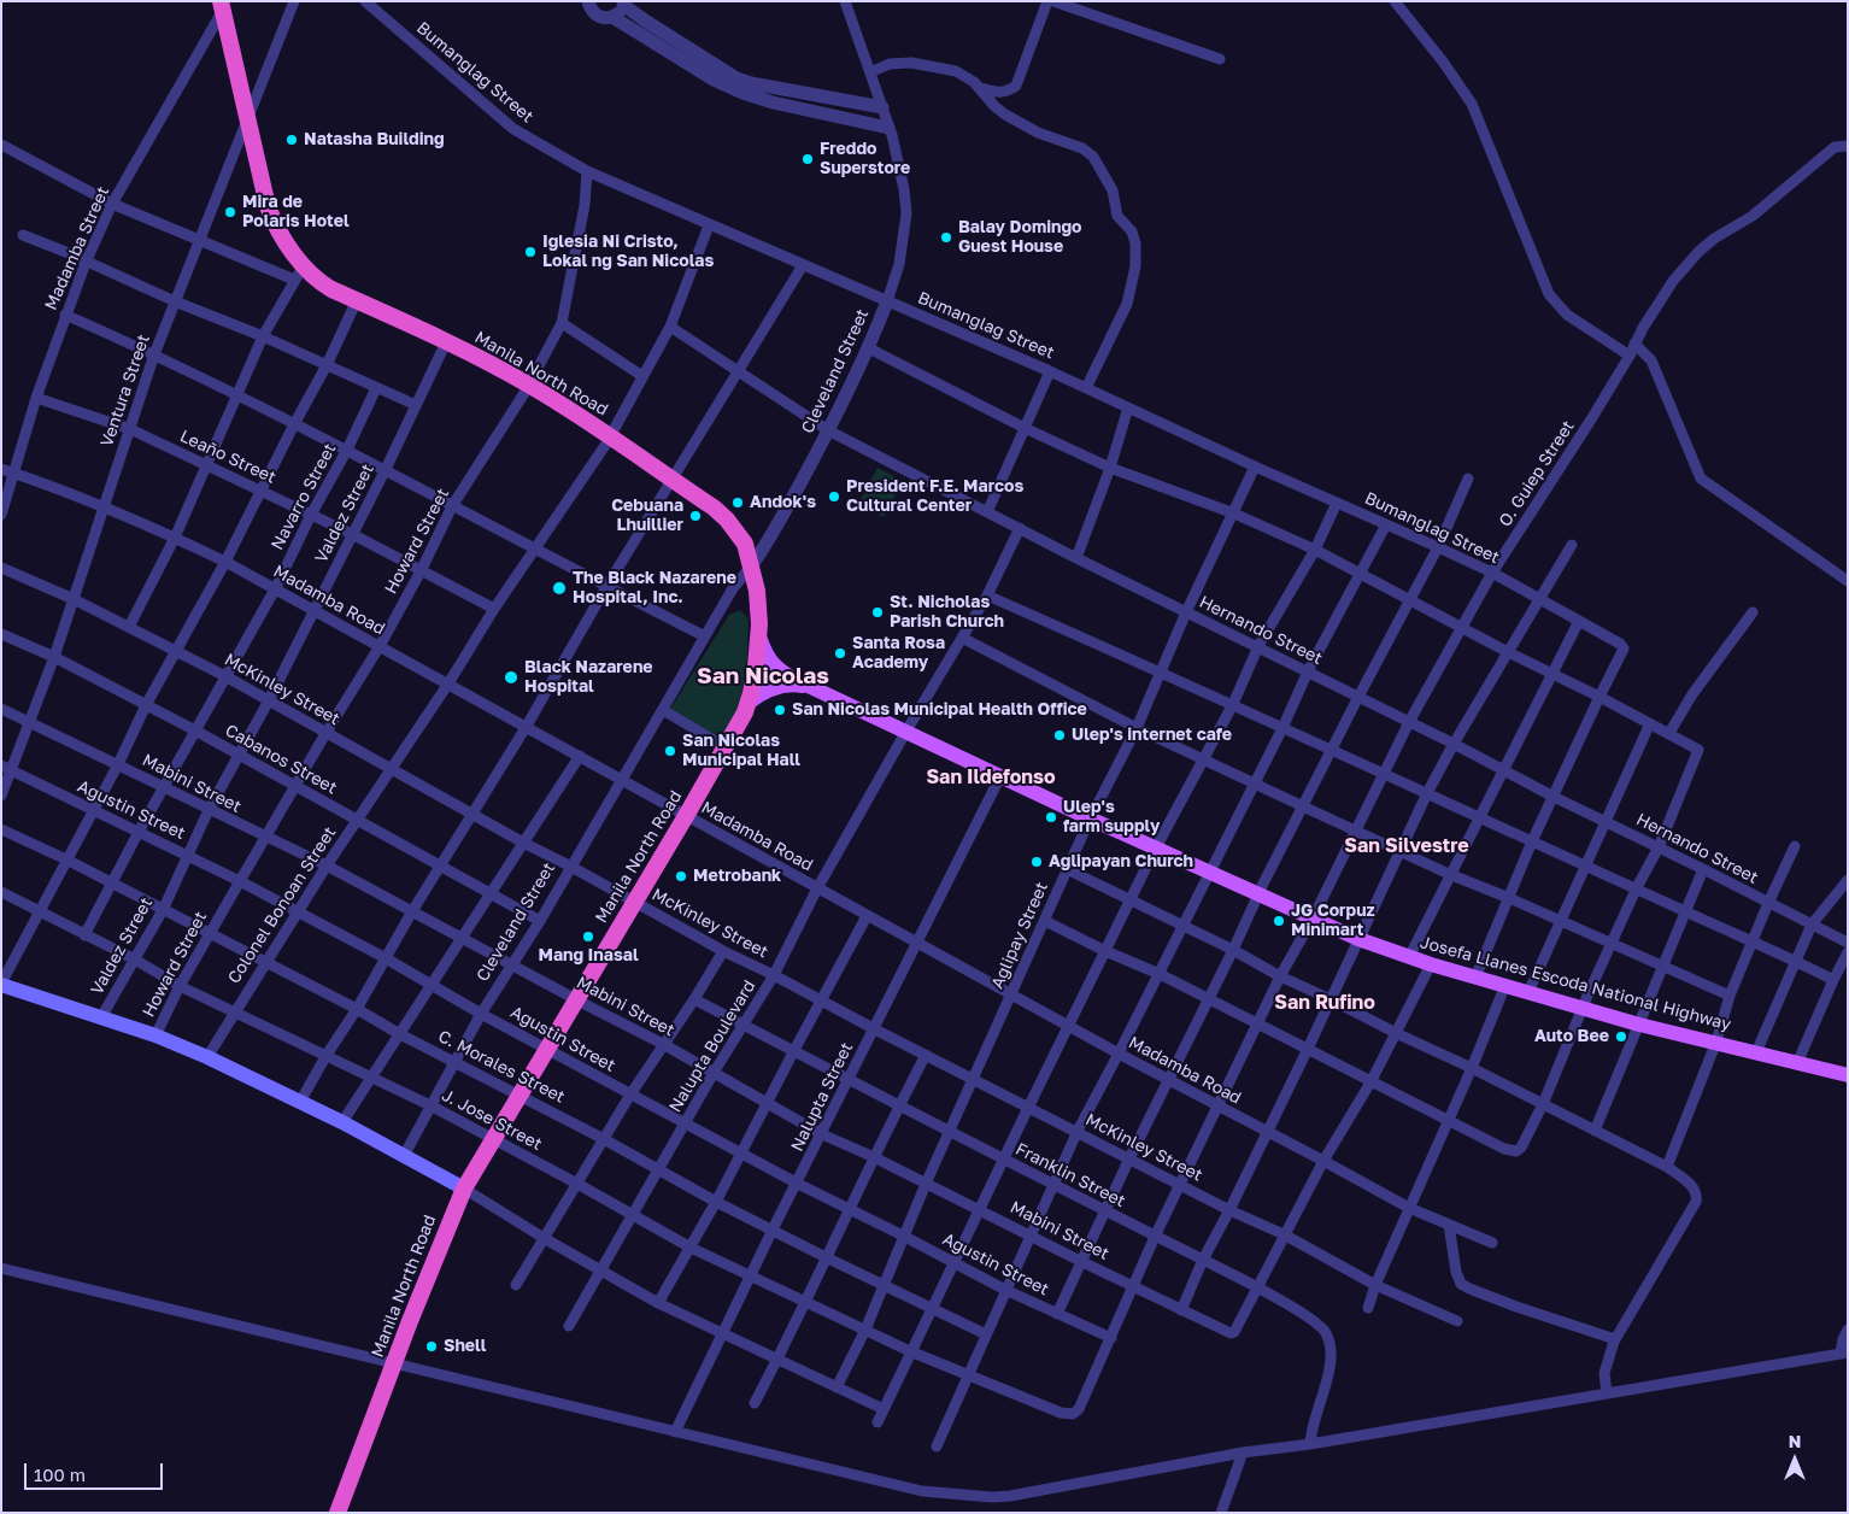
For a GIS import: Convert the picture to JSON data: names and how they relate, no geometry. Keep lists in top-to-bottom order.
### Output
{
  "streets": {
    "highway": ["Manila North Road"],
    "main road": ["Josefa Llanes Escoda National Highway"],
    "street": [
      "Bumanglag Street",
      "Madamba Street",
      "Cleveland Street",
      "Ventura Street",
      "Leaño Street",
      "O. Guiep Street",
      "Navarro Street",
      "Valdez Street",
      "Howard Street",
      "Madamba Road",
      "Hernando Street",
      "McKinley Street",
      "Cabanos Street",
      "Mabini Street",
      "Agustin Street",
      "Colonel Bonoan Street",
      "Aglipay Street",
      "Nalupta Boulevard",
      "C. Morales Street",
      "Nalupta Street",
      "J. Jose Street",
      "Franklin Street"
    ]
  },
  "crossings": [
    ["Bumanglag Street", "Cleveland Street"],
    ["Bumanglag Street", "O. Guiep Street"],
    ["Bumanglag Street", "Howard Street"],
    ["Bumanglag Street", "Aglipay Street"],
    ["Madamba Street", "Manila North Road"],
    ["Madamba Street", "Leaño Street"],
    ["Madamba Street", "Madamba Road"],
    ["Cleveland Street", "Manila North Road"],
    ["Cleveland Street", "Madamba Road"],
    ["Cleveland Street", "Hernando Street"],
    ["Cleveland Street", "McKinley Street"],
    ["Cleveland Street", "Cabanos Street"],
    ["Cleveland Street", "Mabini Street"],
    ["Cleveland Street", "Agustin Street"],
    ["Cleveland Street", "C. Morales Street"],
    ["Cleveland Street", "J. Jose Street"],
    ["Manila North Road", "Ventura Street"],
    ["Manila North Road", "Valdez Street"],
    ["Manila North Road", "Howard Street"],
    ["Manila North Road", "Madamba Road"],
    ["Manila North Road", "McKinley Street"],
    ["Manila North Road", "Mabini Street"],
    ["Manila North Road", "Agustin Street"],
    ["Manila North Road", "Colonel Bonoan Street"],
    ["Manila North Road", "Josefa Llanes Escoda National Highway"],
    ["Manila North Road", "C. Morales Street"],
    ["Manila North Road", "J. Jose Street"],
    ["Ventura Street", "Leaño Street"],
    ["Ventura Street", "Madamba Road"],
    ["Ventura Street", "McKinley Street"],
    ["Ventura Street", "Cabanos Street"],
    ["Ventura Street", "Mabini Street"],
    ["Ventura Street", "Agustin Street"],
    ["Leaño Street", "Navarro Street"],
    ["Leaño Street", "Valdez Street"],
    ["Leaño Street", "Howard Street"],
    ["Leaño Street", "Colonel Bonoan Street"],
    ["O. Guiep Street", "Madamba Road"],
    ["O. Guiep Street", "Hernando Street"],
    ["O. Guiep Street", "McKinley Street"],
    ["O. Guiep Street", "Mabini Street"],
    ["O. Guiep Street", "Agustin Street"],
    ["O. Guiep Street", "Josefa Llanes Escoda National Highway"],
    ["O. Guiep Street", "J. Jose Street"],
    ["O. Guiep Street", "Franklin Street"],
    ["Navarro Street", "Madamba Road"],
    ["Navarro Street", "McKinley Street"],
    ["Navarro Street", "Cabanos Street"],
    ["Navarro Street", "Mabini Street"],
    ["Navarro Street", "Agustin Street"],
    ["Navarro Street", "C. Morales Street"],
    ["Navarro Street", "J. Jose Street"],
    ["Valdez Street", "Madamba Road"],
    ["Valdez Street", "McKinley Street"],
    ["Valdez Street", "Cabanos Street"],
    ["Valdez Street", "Mabini Street"],
    ["Valdez Street", "Agustin Street"],
    ["Valdez Street", "C. Morales Street"],
    ["Valdez Street", "J. Jose Street"],
    ["Howard Street", "Madamba Road"],
    ["Howard Street", "McKinley Street"],
    ["Howard Street", "Cabanos Street"],
    ["Howard Street", "Mabini Street"],
    ["Howard Street", "Agustin Street"],
    ["Howard Street", "C. Morales Street"],
    ["Howard Street", "J. Jose Street"],
    ["Madamba Road", "Colonel Bonoan Street"],
    ["Madamba Road", "Aglipay Street"],
    ["Madamba Road", "Nalupta Boulevard"],
    ["Madamba Road", "Nalupta Street"],
    ["Hernando Street", "Aglipay Street"],
    ["Hernando Street", "Nalupta Boulevard"],
    ["McKinley Street", "Colonel Bonoan Street"],
    ["McKinley Street", "Aglipay Street"],
    ["McKinley Street", "Nalupta Boulevard"],
    ["McKinley Street", "Nalupta Street"],
    ["Cabanos Street", "Colonel Bonoan Street"],
    ["Mabini Street", "Colonel Bonoan Street"],
    ["Mabini Street", "Aglipay Street"],
    ["Mabini Street", "Nalupta Boulevard"],
    ["Mabini Street", "Nalupta Street"],
    ["Mabini Street", "Franklin Street"],
    ["Agustin Street", "Colonel Bonoan Street"],
    ["Agustin Street", "Aglipay Street"],
    ["Agustin Street", "Nalupta Boulevard"],
    ["Agustin Street", "Nalupta Street"],
    ["Agustin Street", "J. Jose Street"],
    ["Colonel Bonoan Street", "C. Morales Street"],
    ["Colonel Bonoan Street", "J. Jose Street"],
    ["Aglipay Street", "Josefa Llanes Escoda National Highway"],
    ["Aglipay Street", "C. Morales Street"],
    ["Aglipay Street", "J. Jose Street"],
    ["Aglipay Street", "Franklin Street"],
    ["Josefa Llanes Escoda National Highway", "Nalupta Boulevard"],
    ["Josefa Llanes Escoda National Highway", "Nalupta Street"],
    ["Nalupta Boulevard", "C. Morales Street"],
    ["Nalupta Boulevard", "J. Jose Street"],
    ["Nalupta Boulevard", "Franklin Street"],
    ["C. Morales Street", "Nalupta Street"],
    ["Nalupta Street", "J. Jose Street"],
    ["Nalupta Street", "Franklin Street"]
  ],
  "districts": [
    "San Nicolas",
    "San Ildefonso",
    "San Silvestre",
    "San Rufino"
  ],
  "places": [
    "Natasha Building",
    "Freddo Superstore",
    "Mira de Polaris Hotel",
    "Balay Domingo Guest House",
    "Iglesia Ni Cristo, Lokal ng San Nicolas",
    "President F.E. Marcos Cultural Center",
    "Andok's",
    "Cebuana Lhuillier",
    "The Black Nazarene Hospital, Inc.",
    "St. Nicholas Parish Church",
    "Santa Rosa Academy",
    "Black Nazarene Hospital",
    "San Nicolas Municipal Health Office",
    "Ulep's internet cafe",
    "San Nicolas Municipal Hall",
    "Ulep's farm supply",
    "Aglipayan Church",
    "Metrobank",
    "JG Corpuz Minimart",
    "Mang Inasal",
    "Auto Bee",
    "Shell"
  ],
  "scale_bar": "100 m",
  "north": "top"
}
